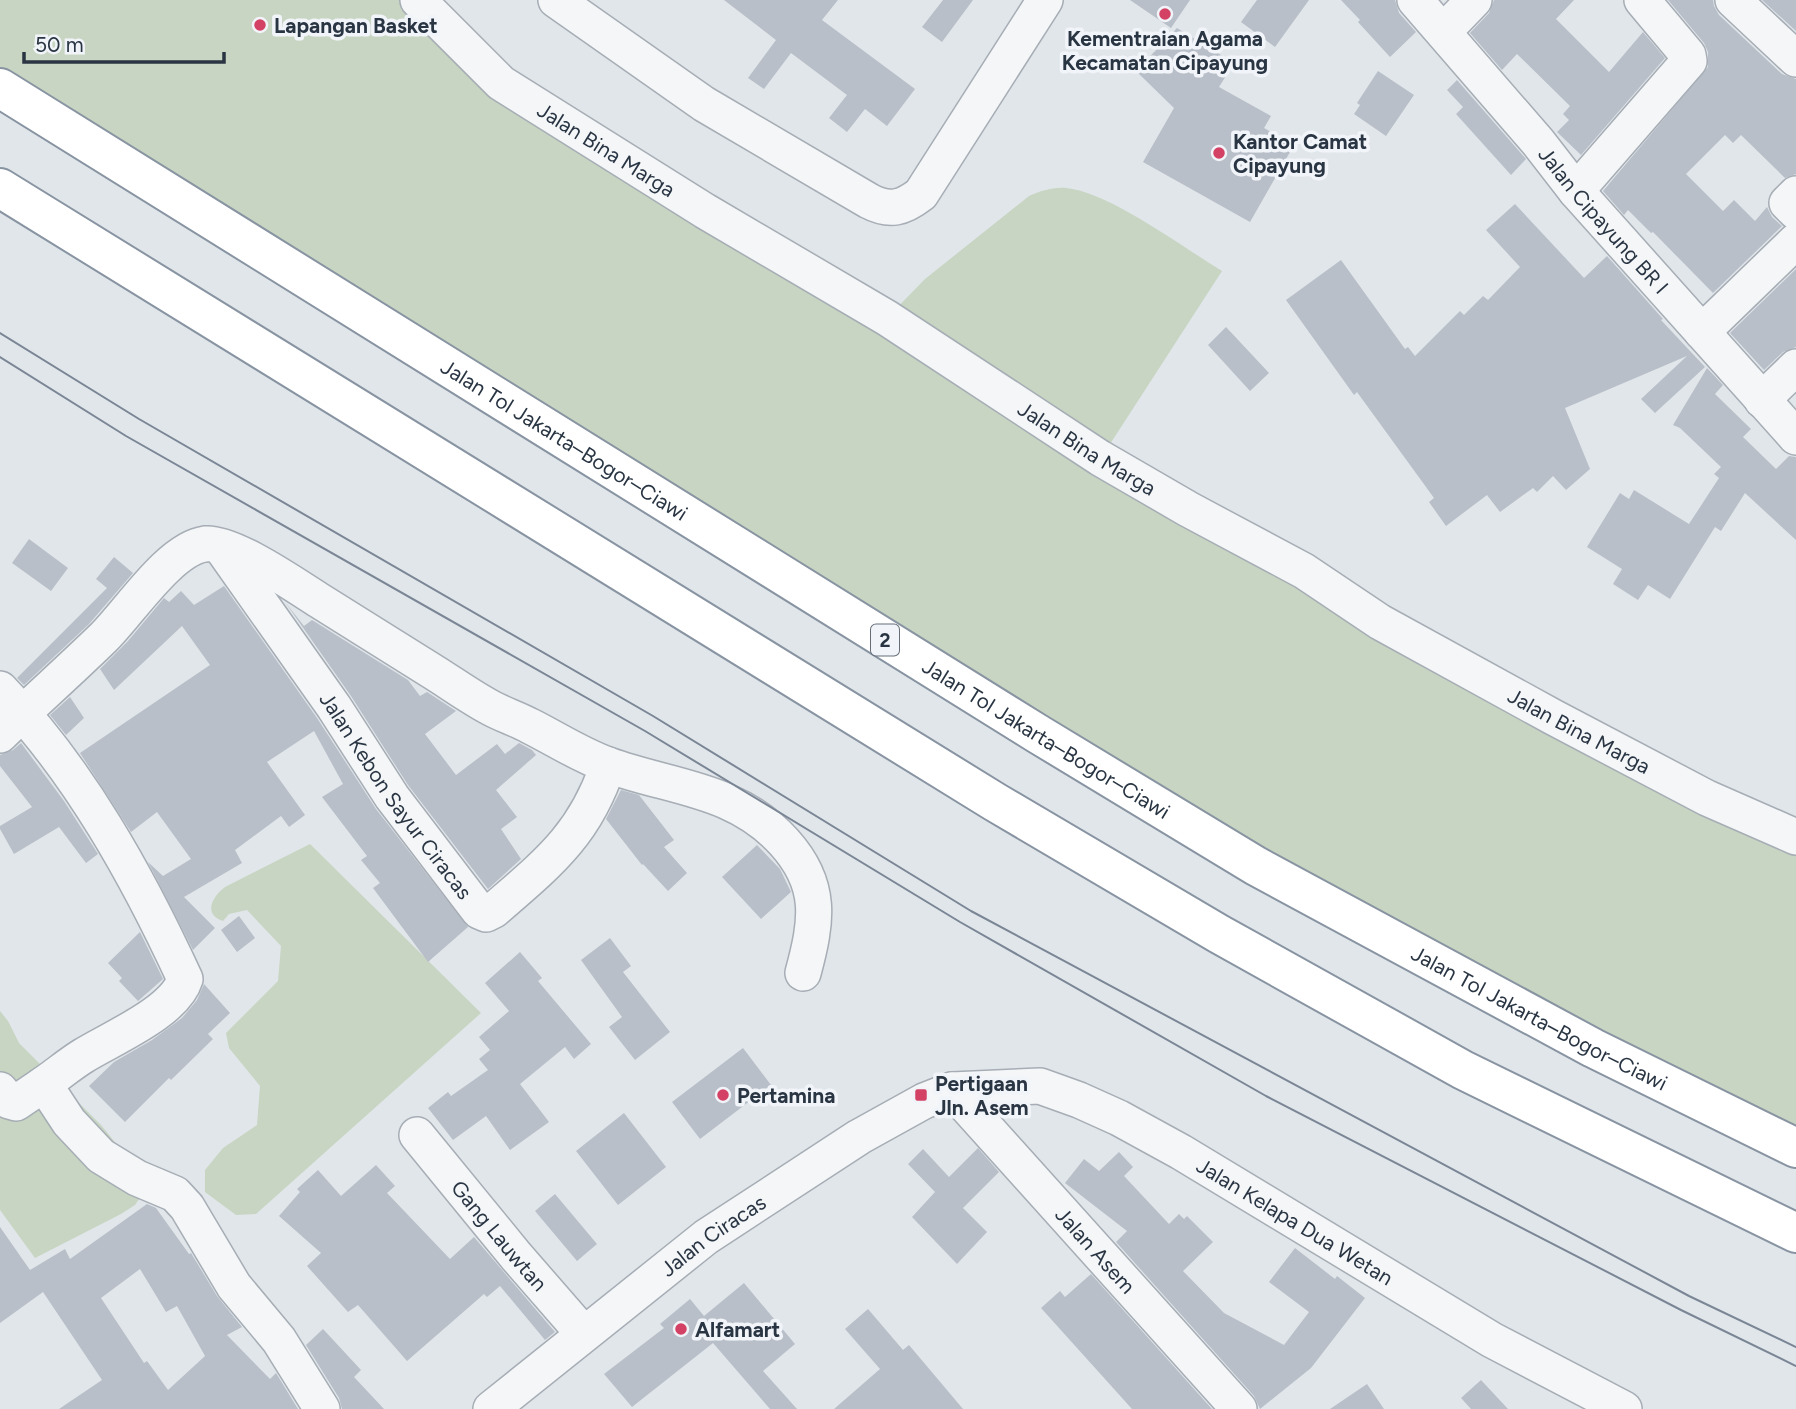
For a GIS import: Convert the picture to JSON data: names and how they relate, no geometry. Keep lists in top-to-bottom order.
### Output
{
  "streets": {
    "highway": ["Jalan Tol Jakarta–Bogor–Ciawi", "2"],
    "street": [
      "Jalan Bina Marga",
      "Jalan Cipayung BR I",
      "Jalan Kebon Sayur Ciracas",
      "Jalan Kelapa Dua Wetan",
      "Gang Lauwtan",
      "Jalan Ciracas",
      "Jalan Asem"
    ]
  },
  "crossings": [
    ["Jalan Kelapa Dua Wetan", "Jalan Ciracas"],
    ["Jalan Kelapa Dua Wetan", "Jalan Asem"],
    ["Gang Lauwtan", "Jalan Ciracas"],
    ["Jalan Ciracas", "Jalan Asem"]
  ],
  "places": {
    "other": [
      "Kementraian Agama Kecamatan Cipayung",
      "Lapangan Basket",
      "Kantor Camat Cipayung",
      "Pertamina",
      "Alfamart"
    ],
    "transit": ["Pertigaan Jln. Asem"]
  },
  "scale_bar": "50 m"
}
